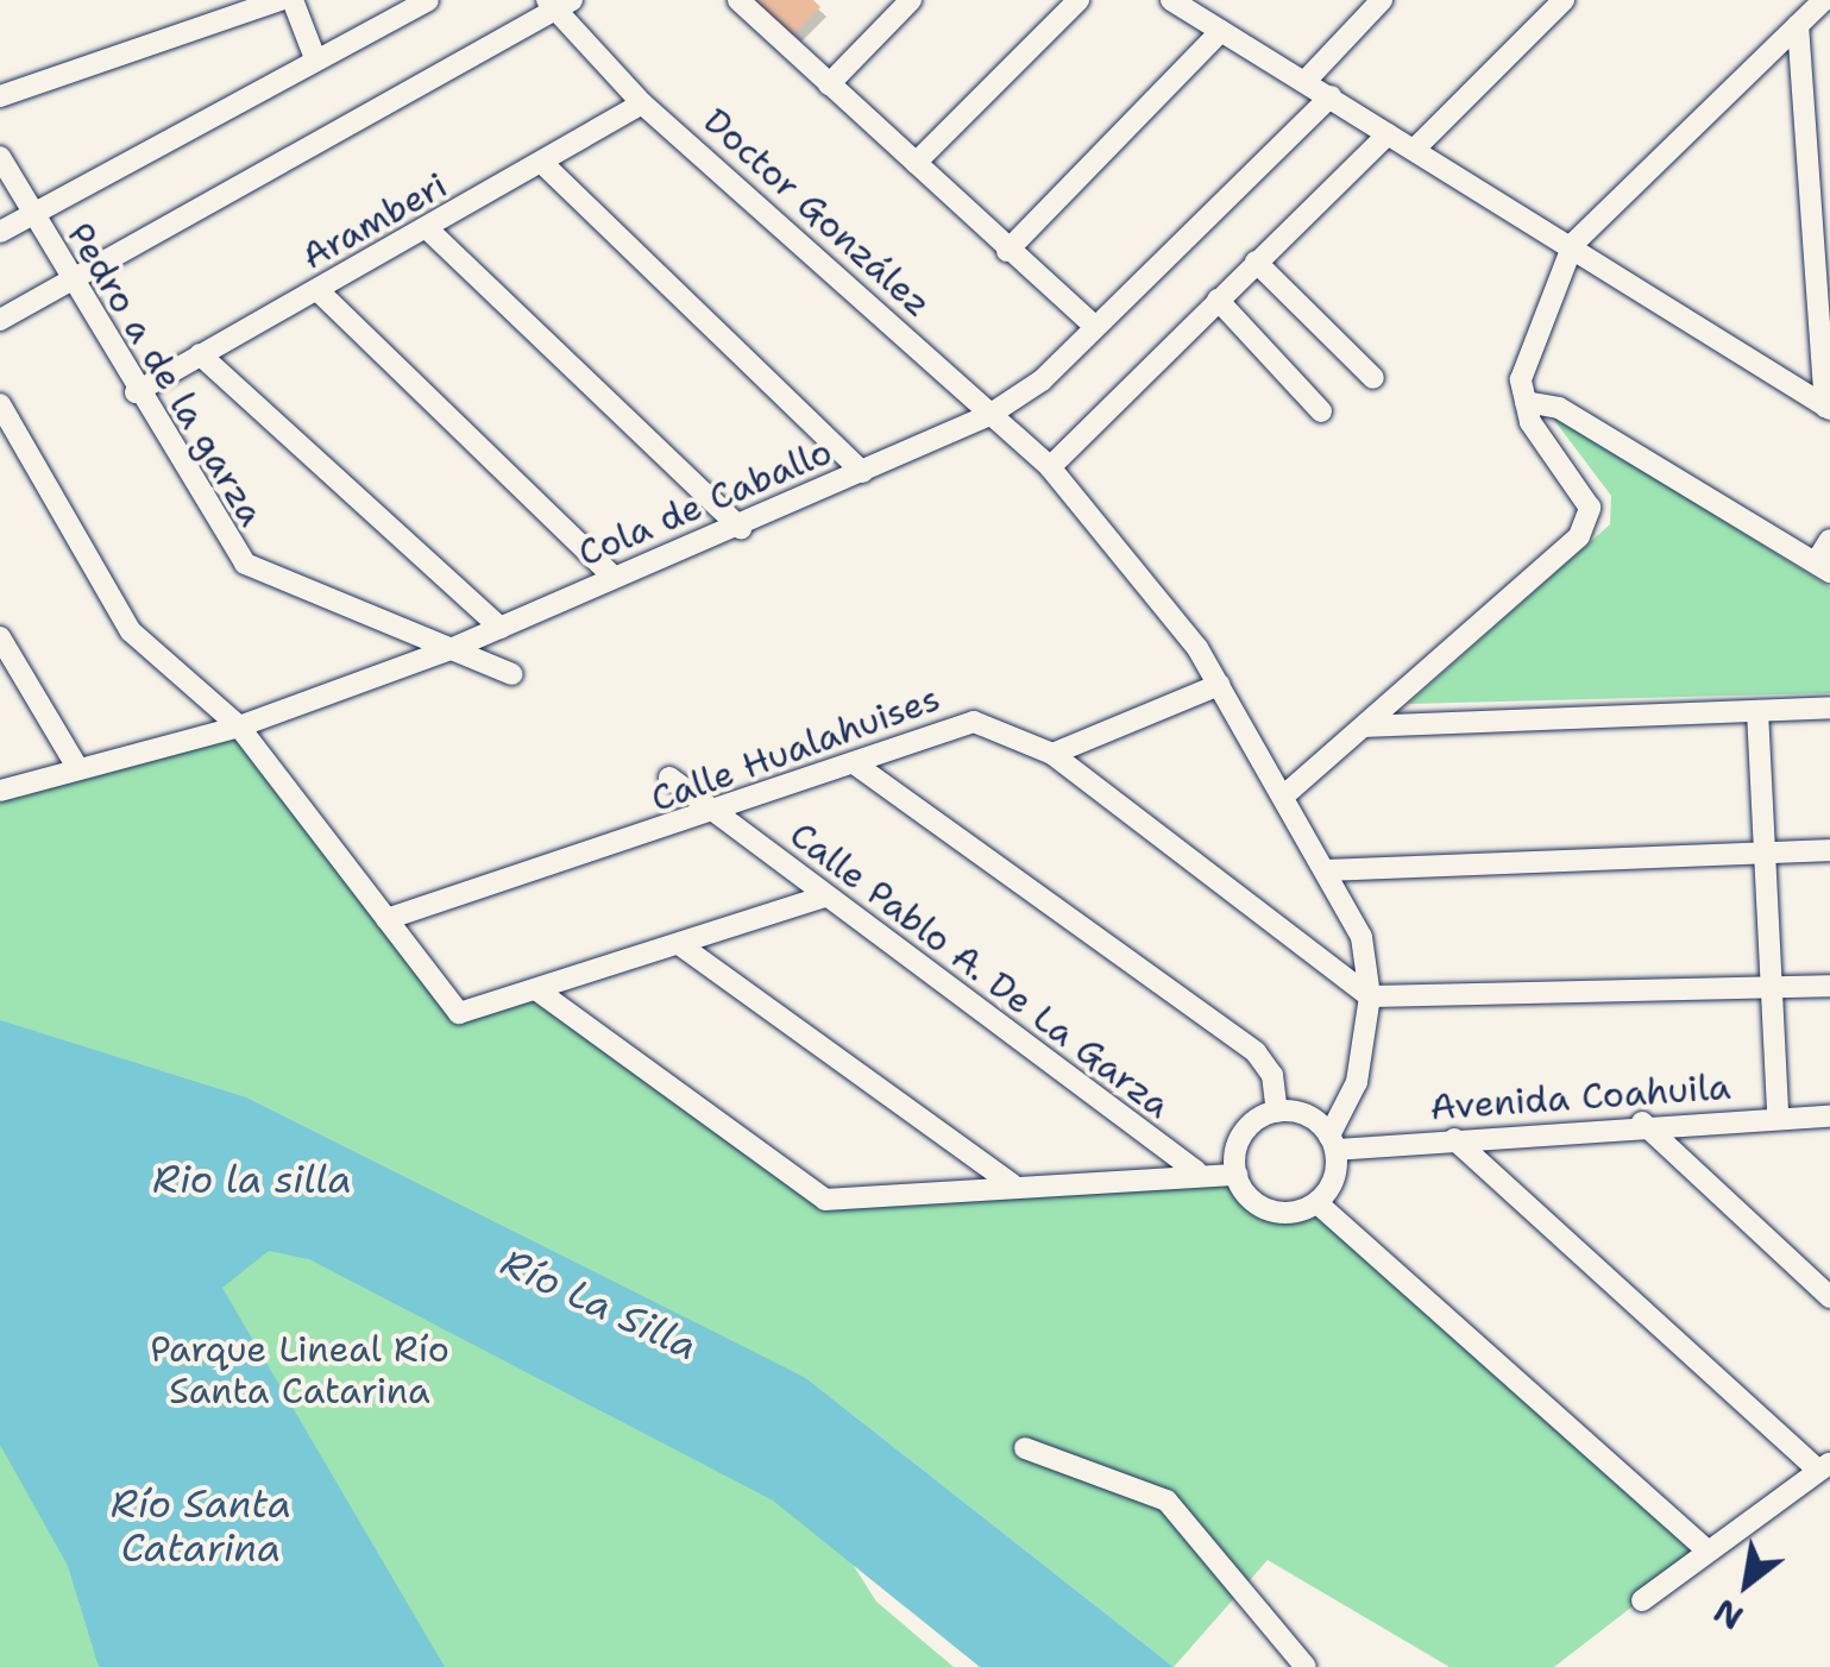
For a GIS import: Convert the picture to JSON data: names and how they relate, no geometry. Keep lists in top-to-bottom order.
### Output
{
  "streets": {
    "street": [
      "Doctor González",
      "Aramberi",
      "Pedro a de la garza",
      "Cola de Caballo",
      "Calle Hualahuises",
      "Calle Pablo A. De La Garza",
      "Avenida Coahuila"
    ]
  },
  "crossings": [
    ["Doctor González", "Aramberi"],
    ["Doctor González", "Cola de Caballo"],
    ["Doctor González", "Calle Hualahuises"],
    ["Doctor González", "Avenida Coahuila"],
    ["Aramberi", "Pedro a de la garza"],
    ["Pedro a de la garza", "Cola de Caballo"],
    ["Calle Hualahuises", "Calle Pablo A. De La Garza"]
  ],
  "water": ["Rio la silla", "Río La Silla", "Río Santa Catarina"],
  "parks": ["Parque Lineal Río Santa Catarina"],
  "north": "bottom left"
}
